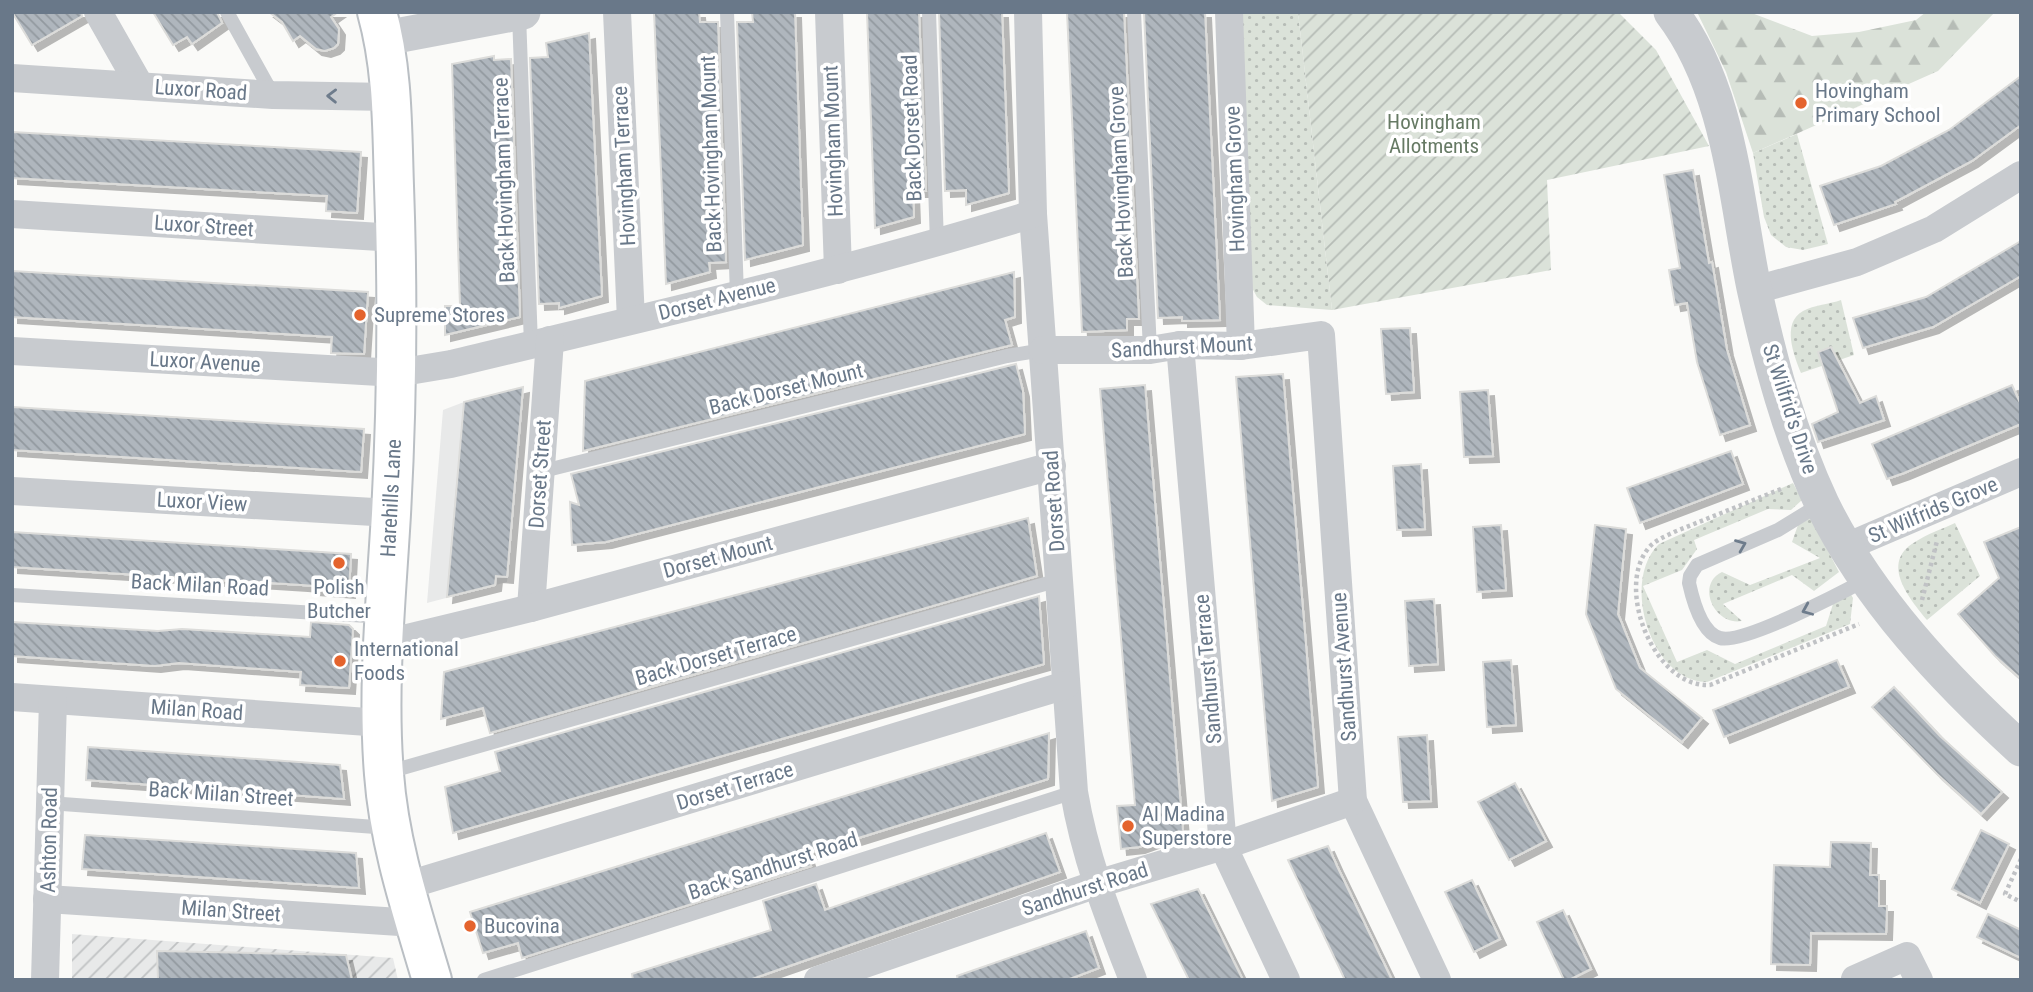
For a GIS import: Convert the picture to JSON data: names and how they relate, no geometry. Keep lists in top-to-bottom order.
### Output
{
  "streets": {
    "main road": ["Harehills Lane"],
    "street": [
      "Luxor Road",
      "Hovingham Mount",
      "Hovingham Terrace",
      "Hovingham Grove",
      "Luxor Street",
      "Dorset Avenue",
      "Sandhurst Mount",
      "Luxor Avenue",
      "St Wilfrid's Drive",
      "Dorset Street",
      "Dorset Road",
      "Luxor View",
      "St Wilfrids Grove",
      "Dorset Mount",
      "Sandhurst Avenue",
      "Sandhurst Terrace",
      "Milan Road",
      "Dorset Terrace",
      "Ashton Road",
      "Sandhurst Road",
      "Milan Street"
    ],
    "lane": [
      "Back Dorset Road",
      "Back Hovingham Mount",
      "Back Hovingham Terrace",
      "Back Hovingham Grove",
      "Back Dorset Mount",
      "Back Milan Road",
      "Back Dorset Terrace",
      "Back Milan Street",
      "Back Sandhurst Road"
    ]
  },
  "crossings": [
    ["Luxor Road", "Harehills Lane"],
    ["Back Dorset Road", "Dorset Avenue"],
    ["Hovingham Mount", "Dorset Avenue"],
    ["Back Hovingham Mount", "Dorset Avenue"],
    ["Hovingham Terrace", "Dorset Avenue"],
    ["Hovingham Grove", "Sandhurst Mount"],
    ["Back Hovingham Terrace", "Dorset Avenue"],
    ["Back Hovingham Terrace", "Dorset Street"],
    ["Back Hovingham Grove", "Sandhurst Mount"],
    ["Luxor Street", "Harehills Lane"],
    ["Dorset Avenue", "Luxor Avenue"],
    ["Dorset Avenue", "Dorset Street"],
    ["Dorset Avenue", "Harehills Lane"],
    ["Dorset Avenue", "Dorset Road"],
    ["Sandhurst Mount", "Back Dorset Mount"],
    ["Sandhurst Mount", "Dorset Road"],
    ["Sandhurst Mount", "Sandhurst Avenue"],
    ["Sandhurst Mount", "Sandhurst Terrace"],
    ["Luxor Avenue", "Harehills Lane"],
    ["Back Dorset Mount", "Dorset Street"],
    ["Back Dorset Mount", "Dorset Road"],
    ["St Wilfrid's Drive", "St Wilfrids Grove"],
    ["Dorset Street", "Dorset Mount"],
    ["Harehills Lane", "Luxor View"],
    ["Harehills Lane", "Dorset Mount"],
    ["Harehills Lane", "Back Milan Road"],
    ["Harehills Lane", "Back Dorset Terrace"],
    ["Harehills Lane", "Milan Road"],
    ["Harehills Lane", "Dorset Terrace"],
    ["Harehills Lane", "Back Milan Street"],
    ["Harehills Lane", "Milan Street"],
    ["Dorset Road", "Dorset Mount"],
    ["Dorset Road", "Back Dorset Terrace"],
    ["Dorset Road", "Dorset Terrace"],
    ["Dorset Road", "Back Sandhurst Road"],
    ["Dorset Road", "Sandhurst Road"],
    ["Dorset Mount", "Back Milan Road"],
    ["Sandhurst Avenue", "Sandhurst Road"],
    ["Sandhurst Terrace", "Sandhurst Road"],
    ["Milan Road", "Ashton Road"],
    ["Back Milan Street", "Ashton Road"],
    ["Ashton Road", "Milan Street"]
  ],
  "parks": ["Hovingham Allotments"],
  "places": [
    "Hovingham Primary School",
    "Supreme Stores",
    "Polish Butcher",
    "International Foods",
    "Al Madina Superstore",
    "Bucovina"
  ]
}
